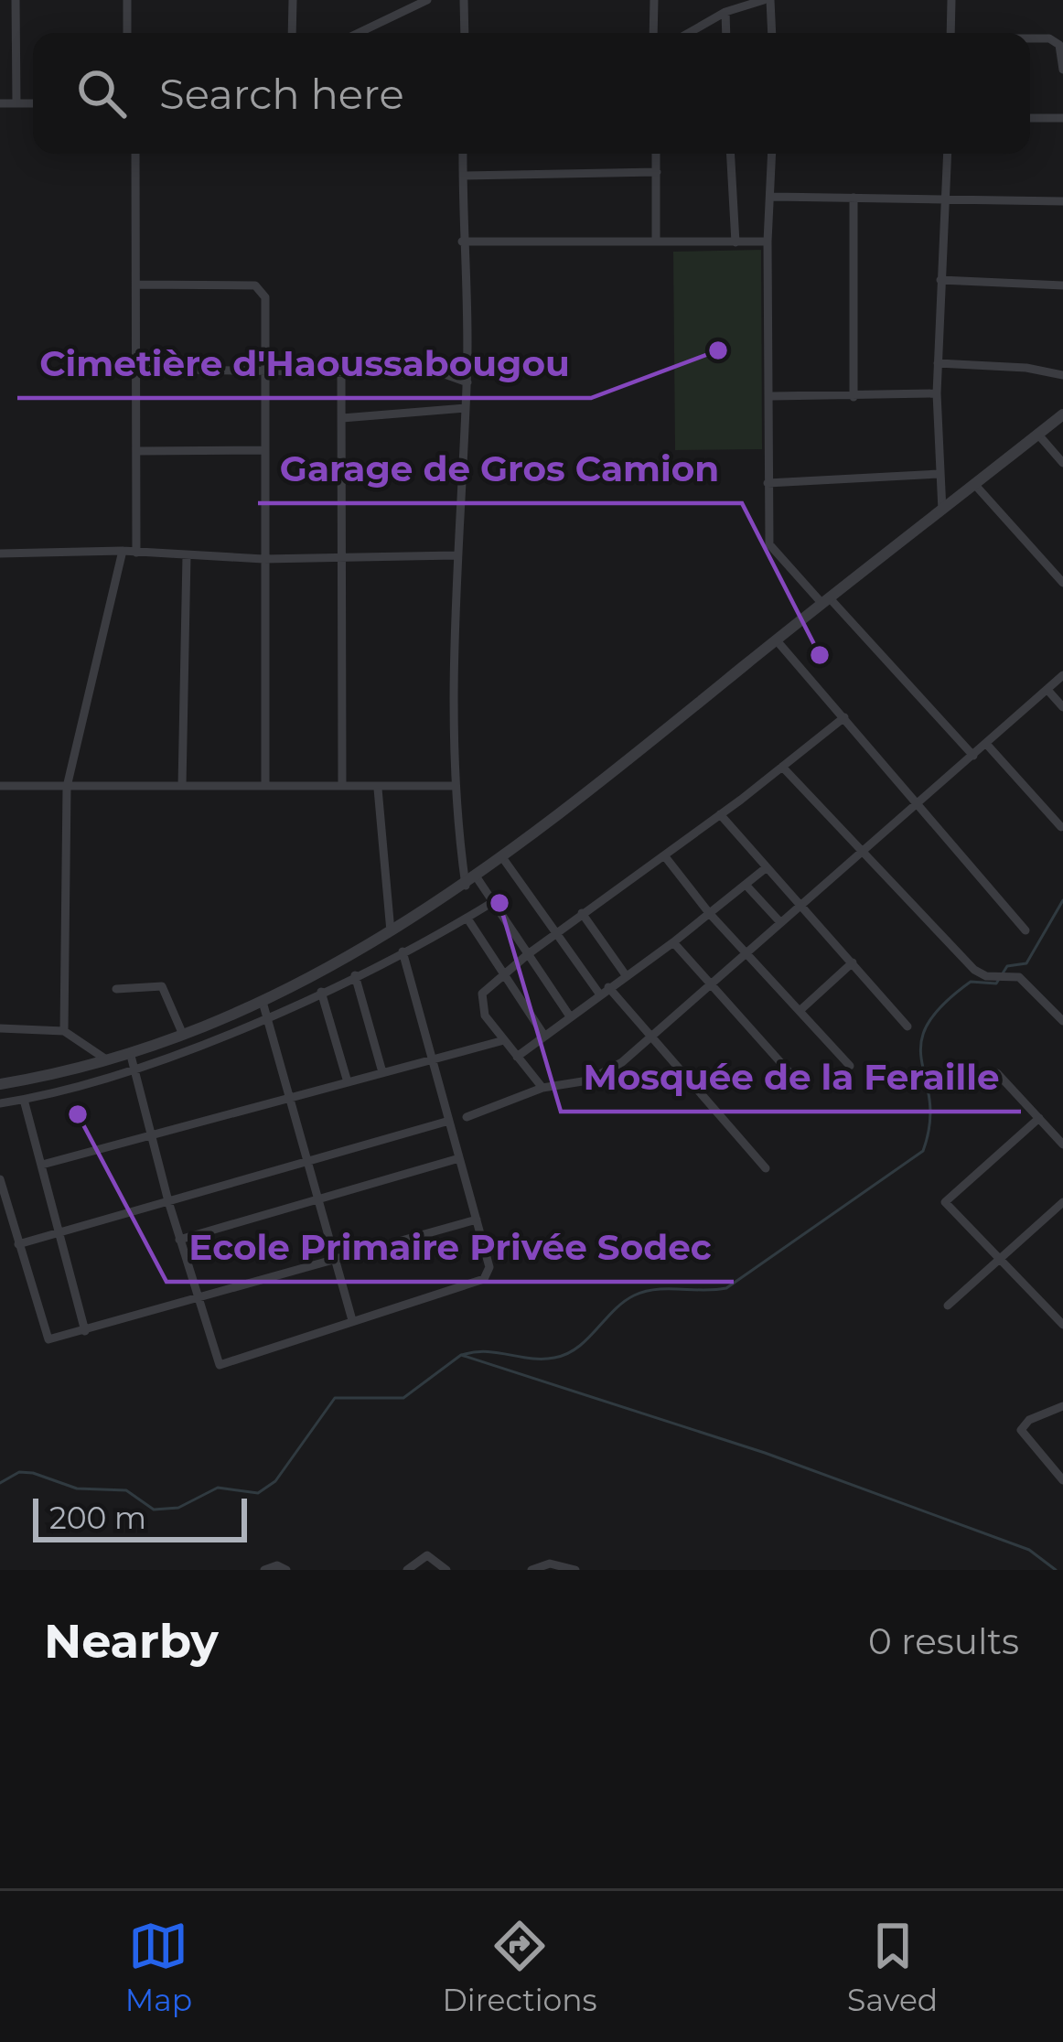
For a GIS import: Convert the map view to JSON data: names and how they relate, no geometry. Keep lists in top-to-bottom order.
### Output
{
  "places": [
    "Cimetière d'Haoussabougou",
    "Garage de Gros Camion",
    "Mosquée de la Feraille",
    "Ecole Primaire Privée Sodec"
  ],
  "scale_bar": "200 m",
  "page": {
    "search": "Search here",
    "scale": "200 m",
    "heading": ["Nearby", "0 results"],
    "nav": ["Map", "Directions", "Saved"]
  }
}
